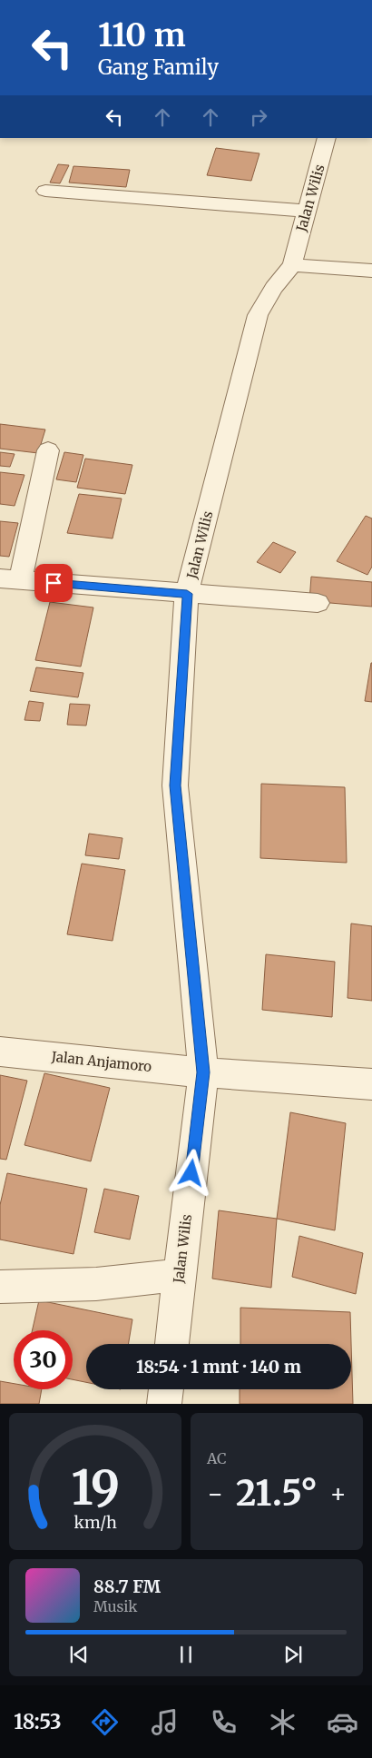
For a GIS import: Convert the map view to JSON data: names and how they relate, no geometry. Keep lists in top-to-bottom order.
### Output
{
  "streets": {
    "street": ["Jalan Wilis", "Jalan Anjamoro"]
  },
  "crossings": [
    ["Jalan Wilis", "Jalan Anjamoro"]
  ],
  "page": {
    "turn": ["110 m", "Gang Family"],
    "limit": "30",
    "trip": "18:54 · 1 mnt · 140 m",
    "tile": "AC",
    "heat": ["−", "21.5°", "+"],
    "song": ["88.7 FM", "Musik"],
    "tabs": "18:53",
    "gauge": ["19", "km/h"]
  }
}
